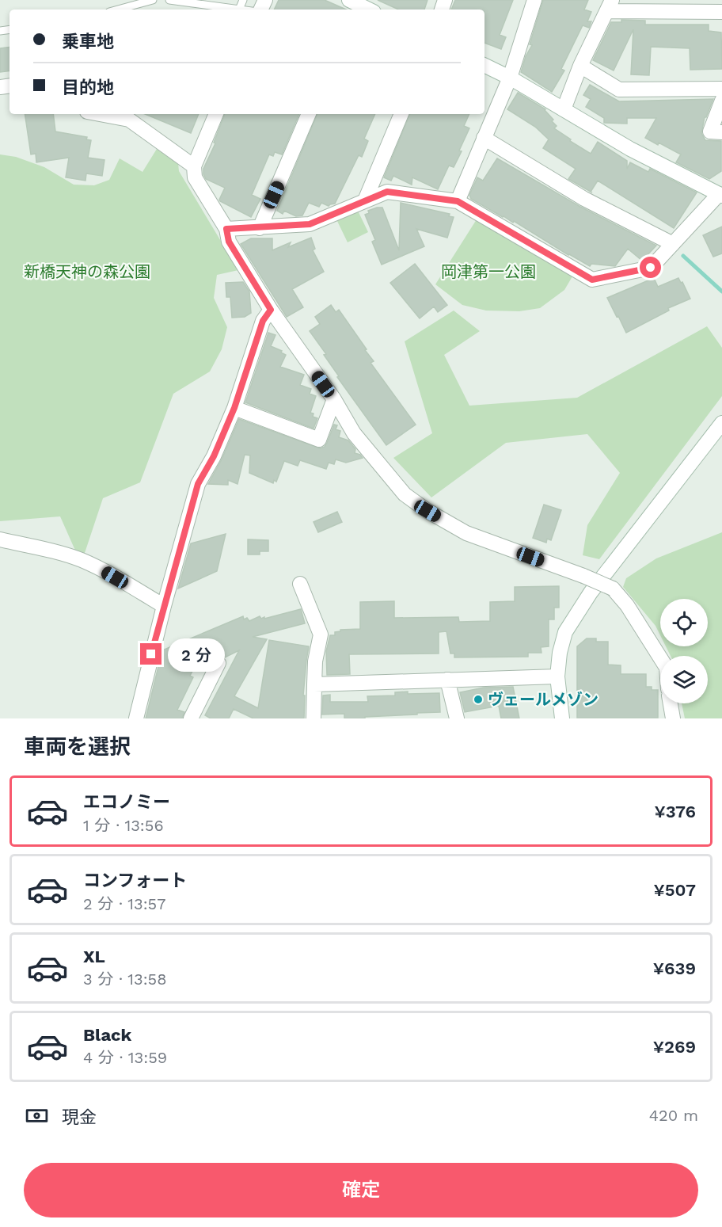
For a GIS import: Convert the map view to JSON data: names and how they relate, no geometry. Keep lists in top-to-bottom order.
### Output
{
  "parks": ["新橋天神の森公園", "岡津第一公園"],
  "places": ["ヴェールメゾン"],
  "page": {
    "banner": ["乗車地", "目的地"],
    "bubble": "2 分",
    "heading": "車両を選択",
    "list": [
      {
        "name": "エコノミー",
        "note": "1 分 · 13:56",
        "value": "¥376"
      },
      {
        "name": "コンフォート",
        "note": "2 分 · 13:57",
        "value": "¥507"
      },
      {
        "name": "XL",
        "note": "3 分 · 13:58",
        "value": "¥639"
      },
      {
        "name": "Black",
        "note": "4 分 · 13:59",
        "value": "¥269"
      }
    ],
    "pay": ["現金", "420 m"],
    "buttons": "確定"
  }
}
